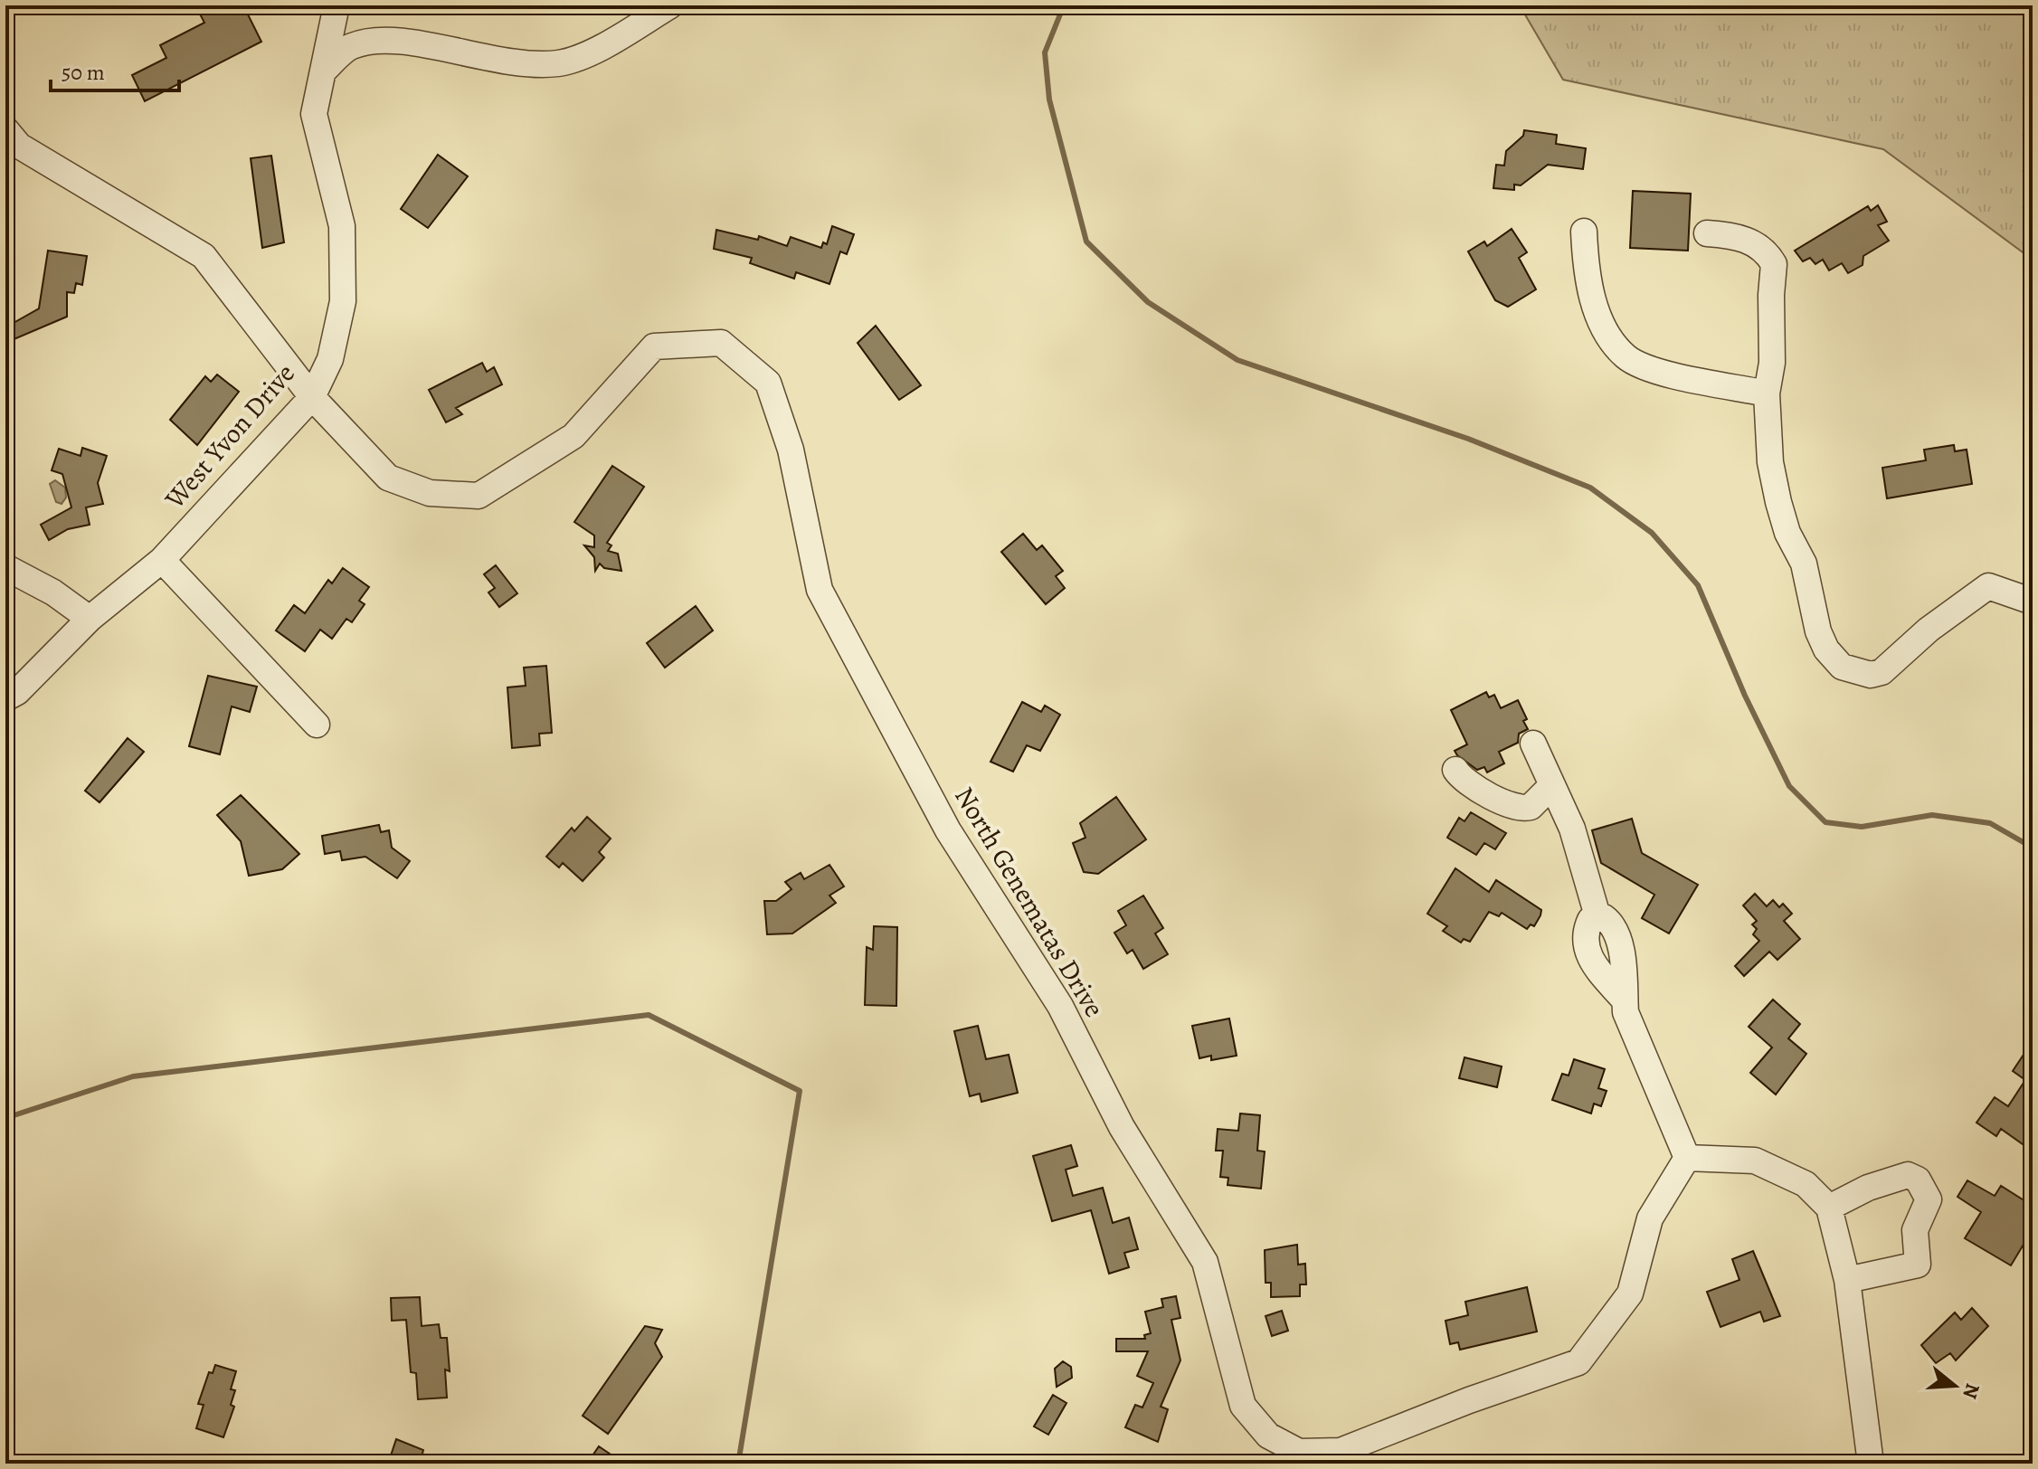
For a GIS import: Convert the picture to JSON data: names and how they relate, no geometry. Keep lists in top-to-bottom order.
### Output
{
  "streets": {
    "street": ["West Yvon Drive", "North Genematas Drive"]
  },
  "crossings": [
    ["West Yvon Drive", "North Genematas Drive"]
  ],
  "scale_bar": "50 m",
  "north": "right"
}
